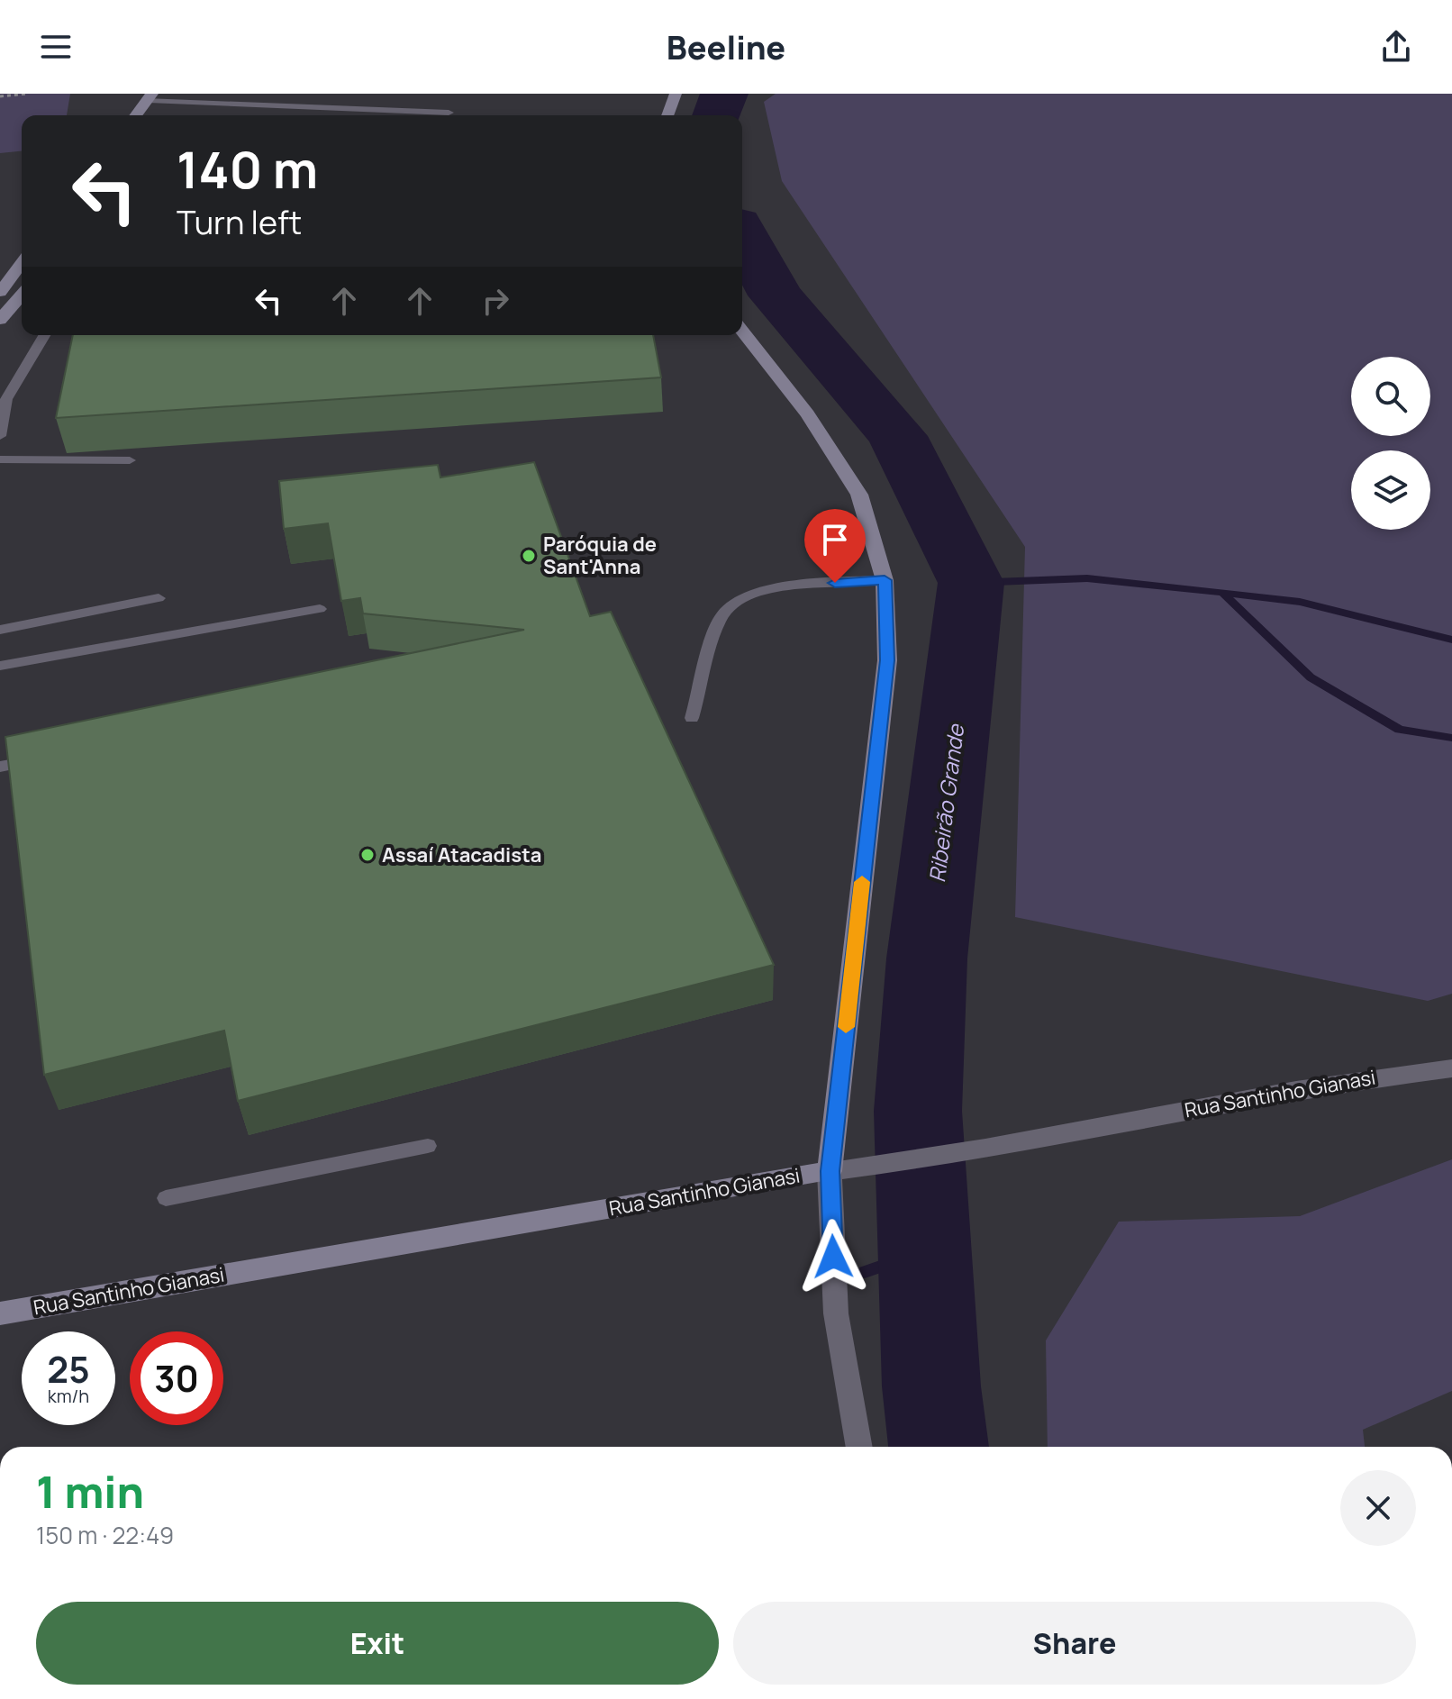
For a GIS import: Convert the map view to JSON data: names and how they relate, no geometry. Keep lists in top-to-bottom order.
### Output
{
  "streets": {
    "street": ["Rua Santinho Gianasi"]
  },
  "water": ["Ribeirão Grande"],
  "places": ["Paróquia de Sant'Anna", "Assaí Atacadista"],
  "page": {
    "header": "Beeline",
    "turn": ["140 m", "Turn left"],
    "speed": "25 km/h",
    "limit": "30",
    "heading": ["1 min", "150 m · 22:49"],
    "buttons": ["Exit", "Share"]
  }
}
